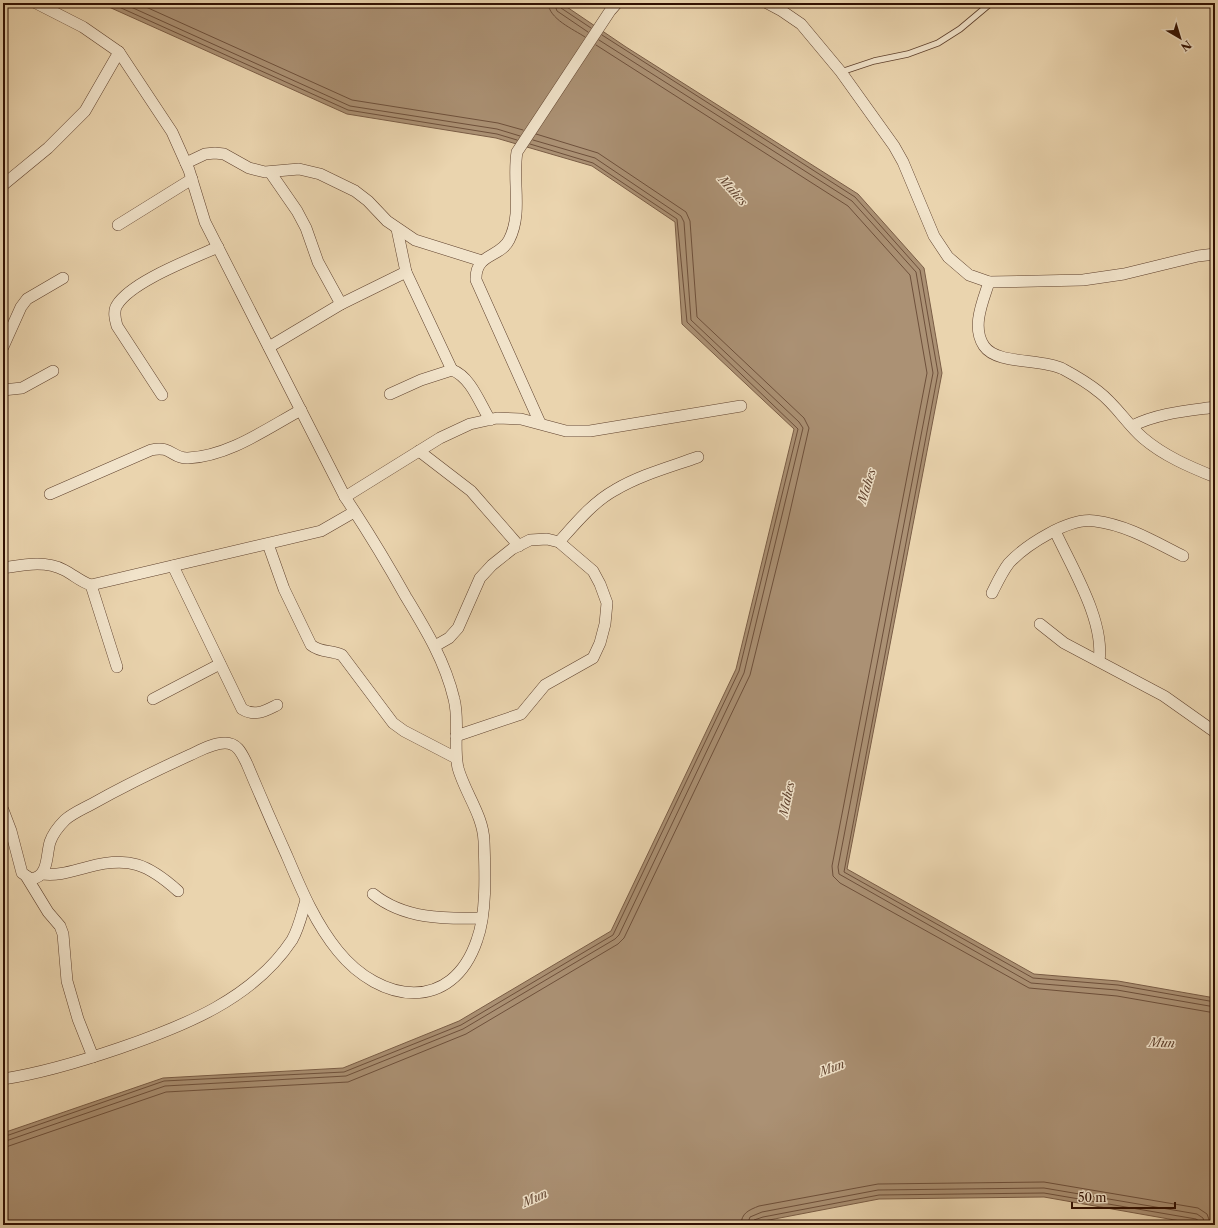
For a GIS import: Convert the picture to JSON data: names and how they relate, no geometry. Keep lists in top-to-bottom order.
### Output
{
  "water": ["Mahes", "Mun"],
  "scale_bar": "50 m",
  "north": "bottom right"
}
